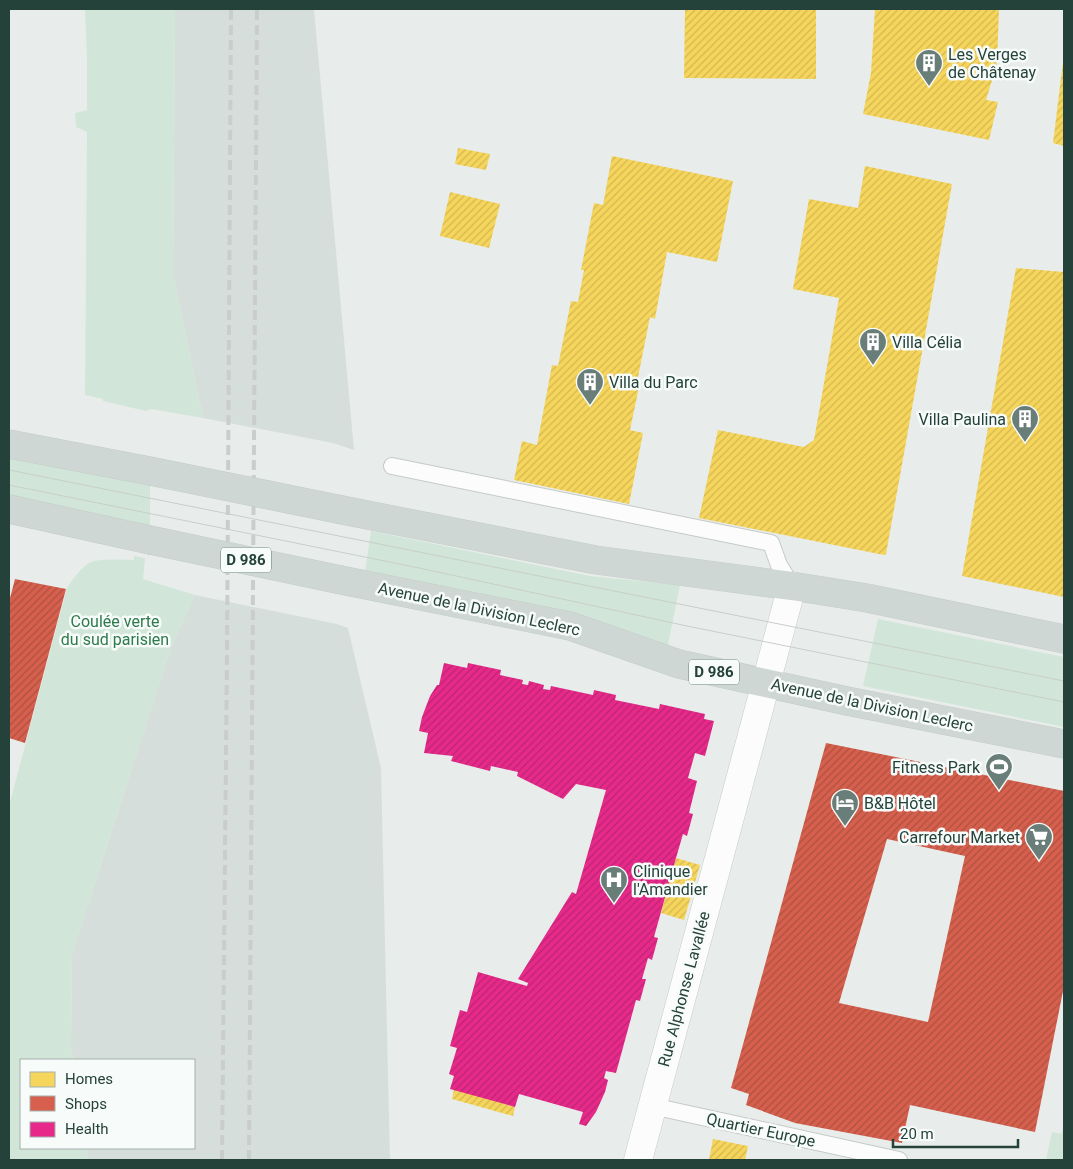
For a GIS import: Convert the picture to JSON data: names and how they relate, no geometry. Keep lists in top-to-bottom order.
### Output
{
  "streets": {
    "main road": ["D 986", "Avenue de la Division Leclerc"],
    "street": ["Rue Alphonse Lavallée"],
    "lane": ["Quartier Europe"]
  },
  "crossings": [
    ["Avenue de la Division Leclerc", "Rue Alphonse Lavallée"],
    ["Rue Alphonse Lavallée", "Quartier Europe"]
  ],
  "parks": ["Coulée verte du sud parisien"],
  "places": {
    "building": [
      "Les Verges de Châtenay",
      "Villa Célia",
      "Villa du Parc",
      "Villa Paulina"
    ],
    "sports": ["Fitness Park"],
    "hotel": ["B&B Hôtel"],
    "supermarket": ["Carrefour Market"],
    "hospital": ["Clinique l'Amandier"]
  },
  "legend": ["Homes", "Shops", "Health"],
  "scale_bar": "20 m"
}
